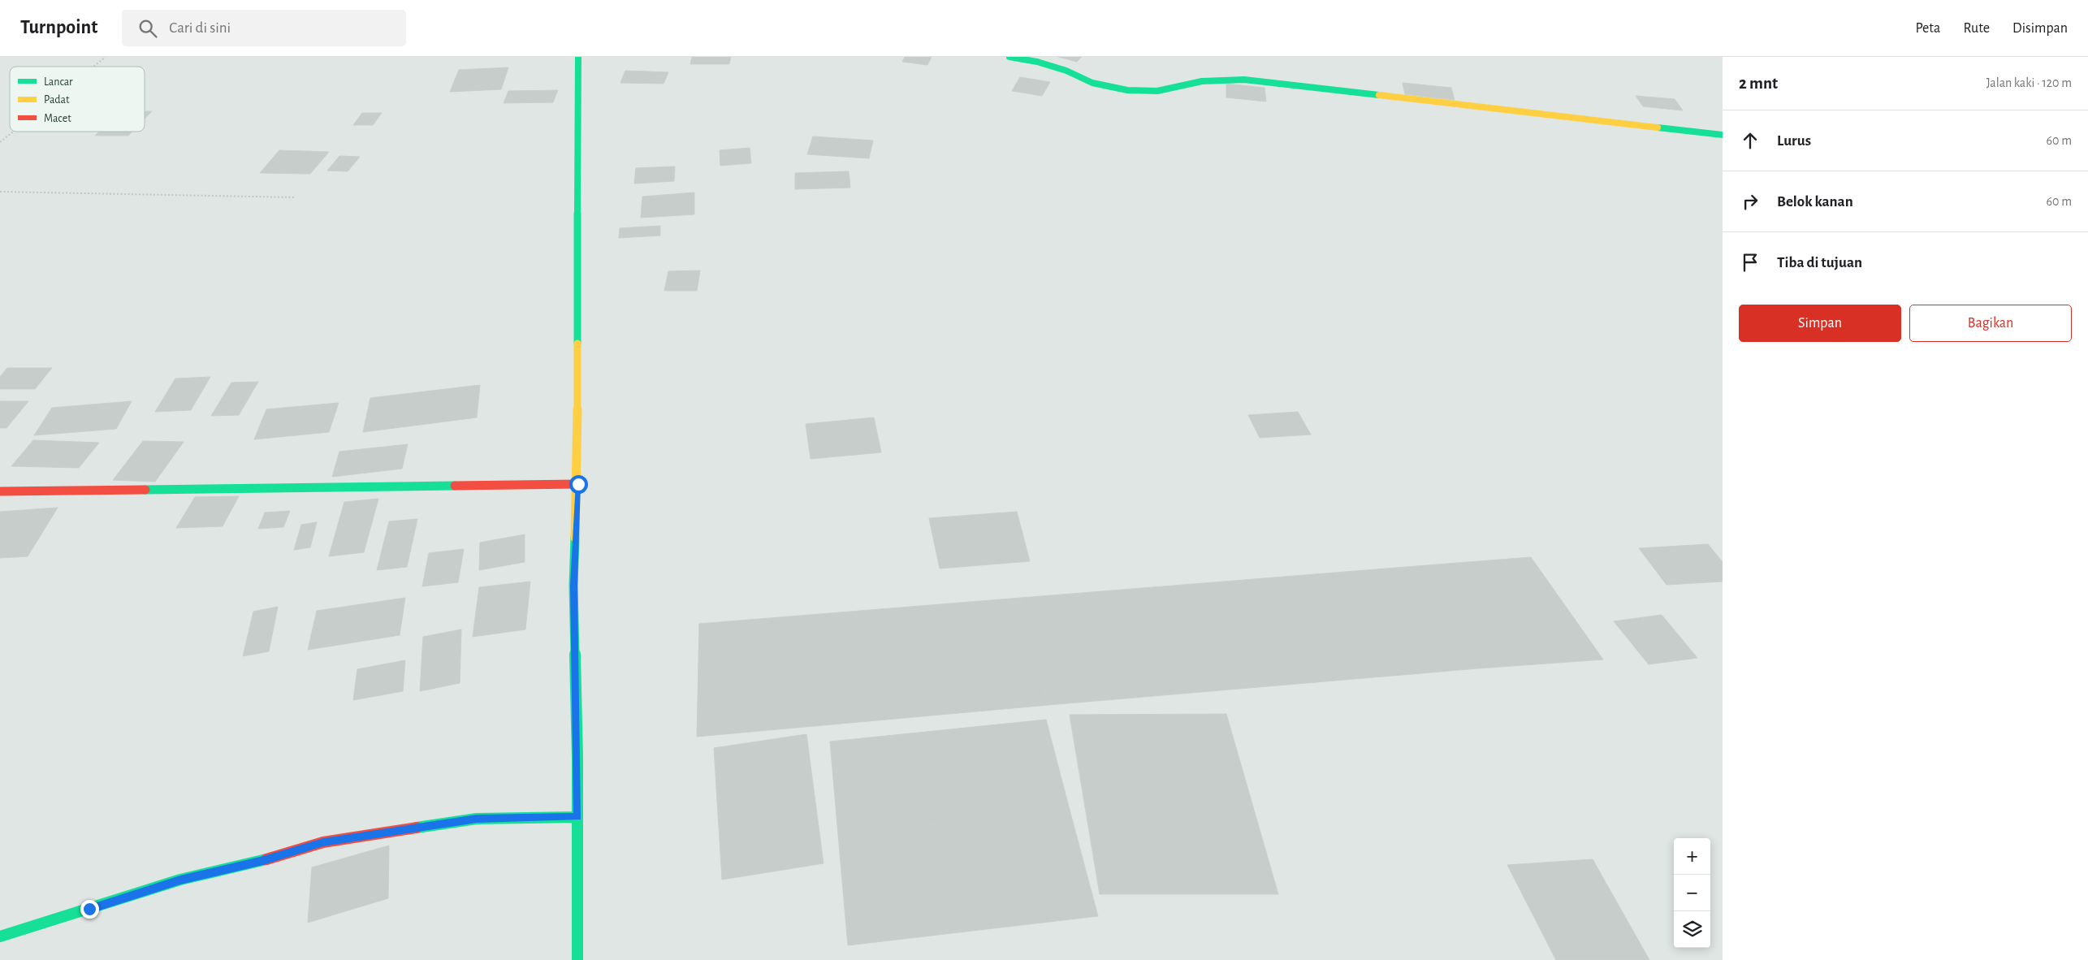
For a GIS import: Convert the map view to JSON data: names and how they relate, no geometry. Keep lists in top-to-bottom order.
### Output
{
  "legend": ["Lancar", "Padat", "Macet"],
  "page": {
    "header": "Turnpoint",
    "search": "Cari di sini",
    "nav": ["Peta", "Rute", "Disimpan"],
    "heading": ["2 mnt", "Jalan kaki · 120 m"],
    "list": [
      ["Lurus", "60 m"],
      ["Belok kanan", "60 m"],
      "Tiba di tujuan"
    ],
    "buttons": ["Simpan", "Bagikan"],
    "map_buttons": ["+", "−"]
  }
}
